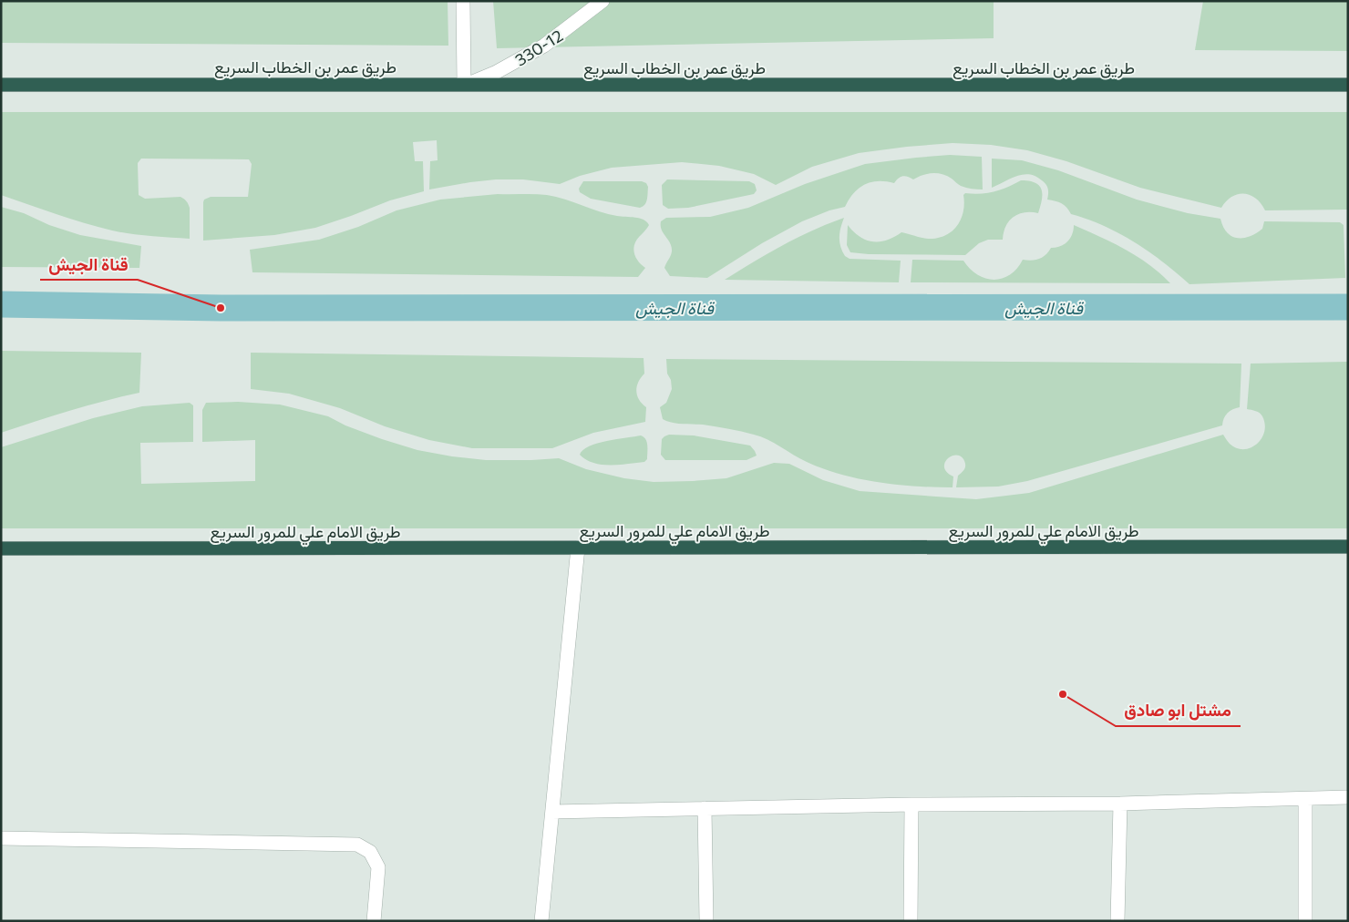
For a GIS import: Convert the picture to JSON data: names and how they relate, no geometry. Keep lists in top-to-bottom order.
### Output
{
  "streets": {
    "highway": ["طريق عمر بن الخطاب السريع", "طريق الامام علي للمرور السريع"],
    "street": ["330-12"]
  },
  "crossings": [
    ["330-12", "طريق عمر بن الخطاب السريع"]
  ],
  "water": ["قناة الجيش"],
  "places": ["قناة الجيش", "مشتل ابو صادق"]
}
